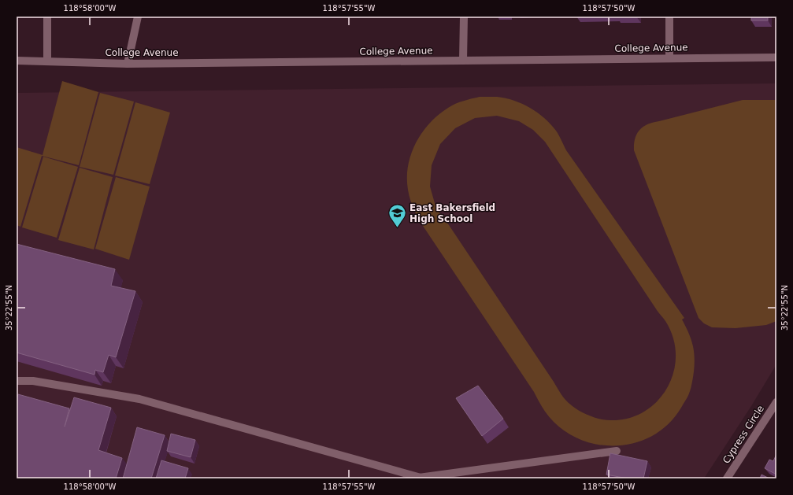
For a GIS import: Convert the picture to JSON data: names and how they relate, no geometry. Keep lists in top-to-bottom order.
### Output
{
  "streets": {
    "street": ["College Avenue", "Cypress Circle"]
  },
  "places": {
    "school or university": ["East Bakersfield High School"]
  },
  "coordinates": [
    "118°58'00\"W",
    "118°57'55\"W",
    "118°57'50\"W",
    "35°22'55\"N"
  ]
}
